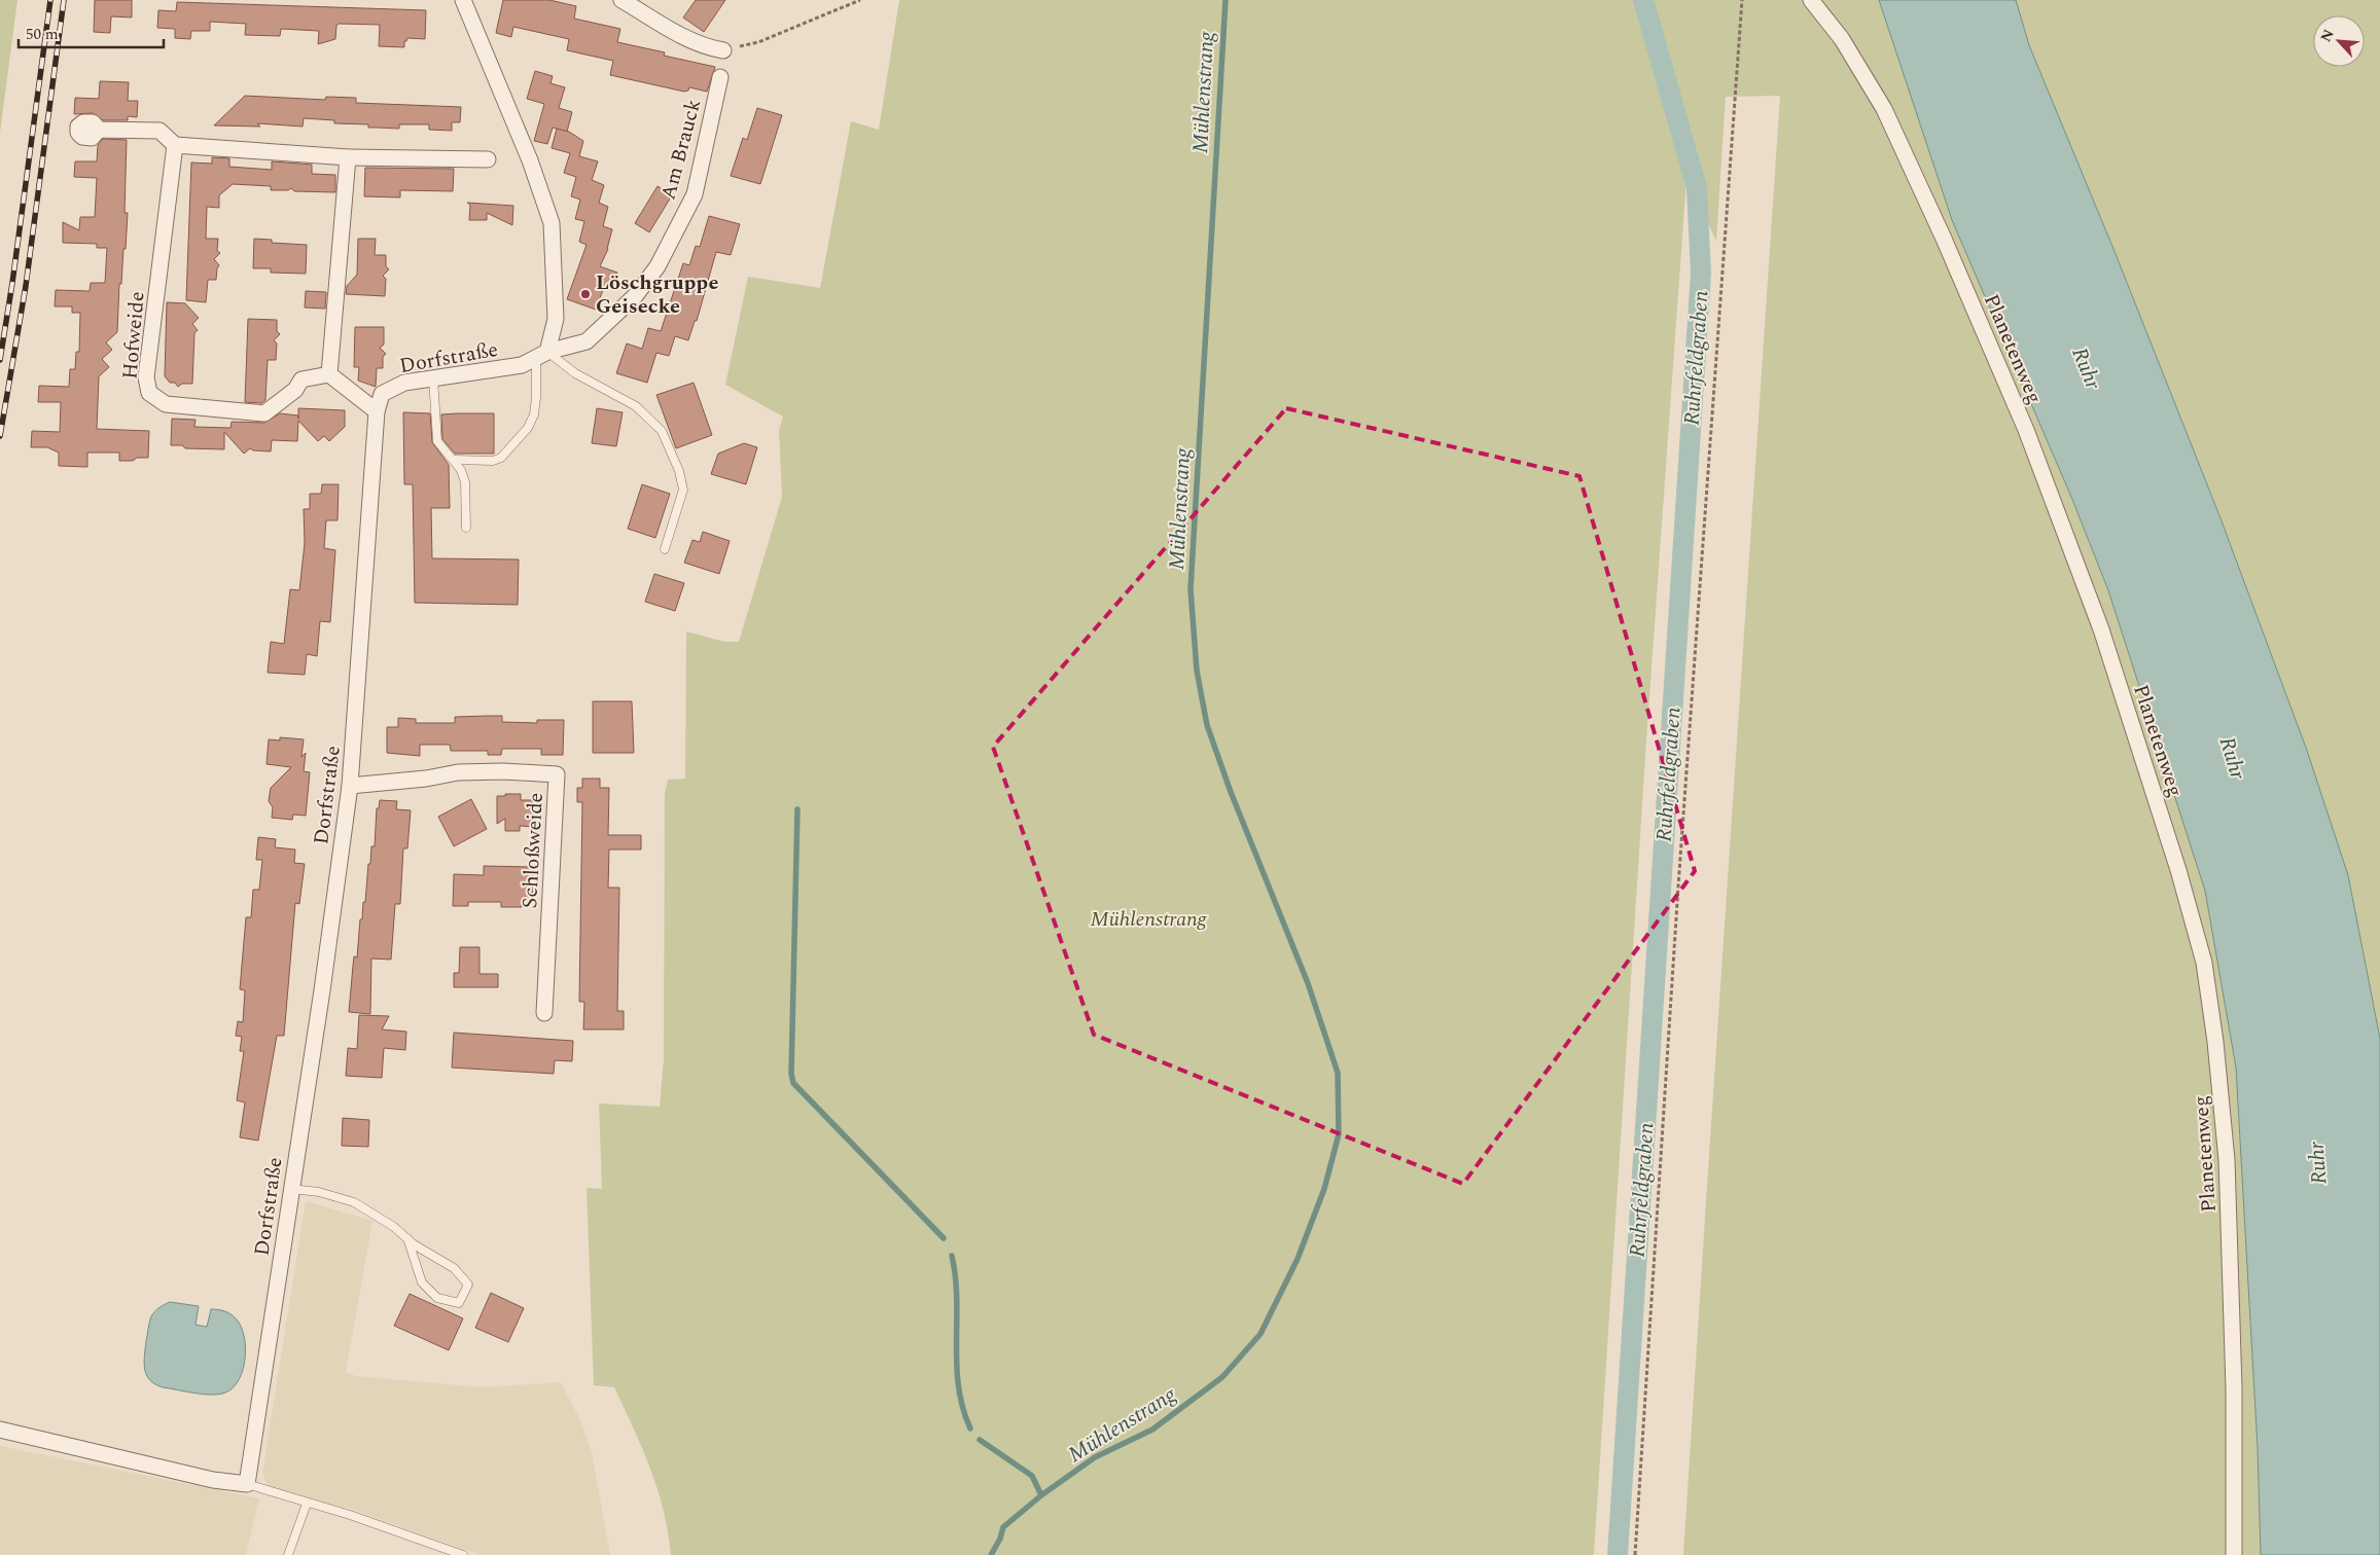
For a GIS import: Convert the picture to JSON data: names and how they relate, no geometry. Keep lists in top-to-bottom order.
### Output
{
  "streets": {
    "street": [
      "Am Brauck",
      "Hofweide",
      "Planetenweg",
      "Dorfstraße",
      "Schloßweide"
    ]
  },
  "crossings": [
    ["Am Brauck", "Dorfstraße"],
    ["Dorfstraße", "Schloßweide"]
  ],
  "water": ["Mühlenstrang", "Ruhrfeldgraben", "Ruhr"],
  "parks": ["Mühlenstrang"],
  "places": ["Löschgruppe Geisecke"],
  "scale_bar": "50 m",
  "north": "top left"
}
